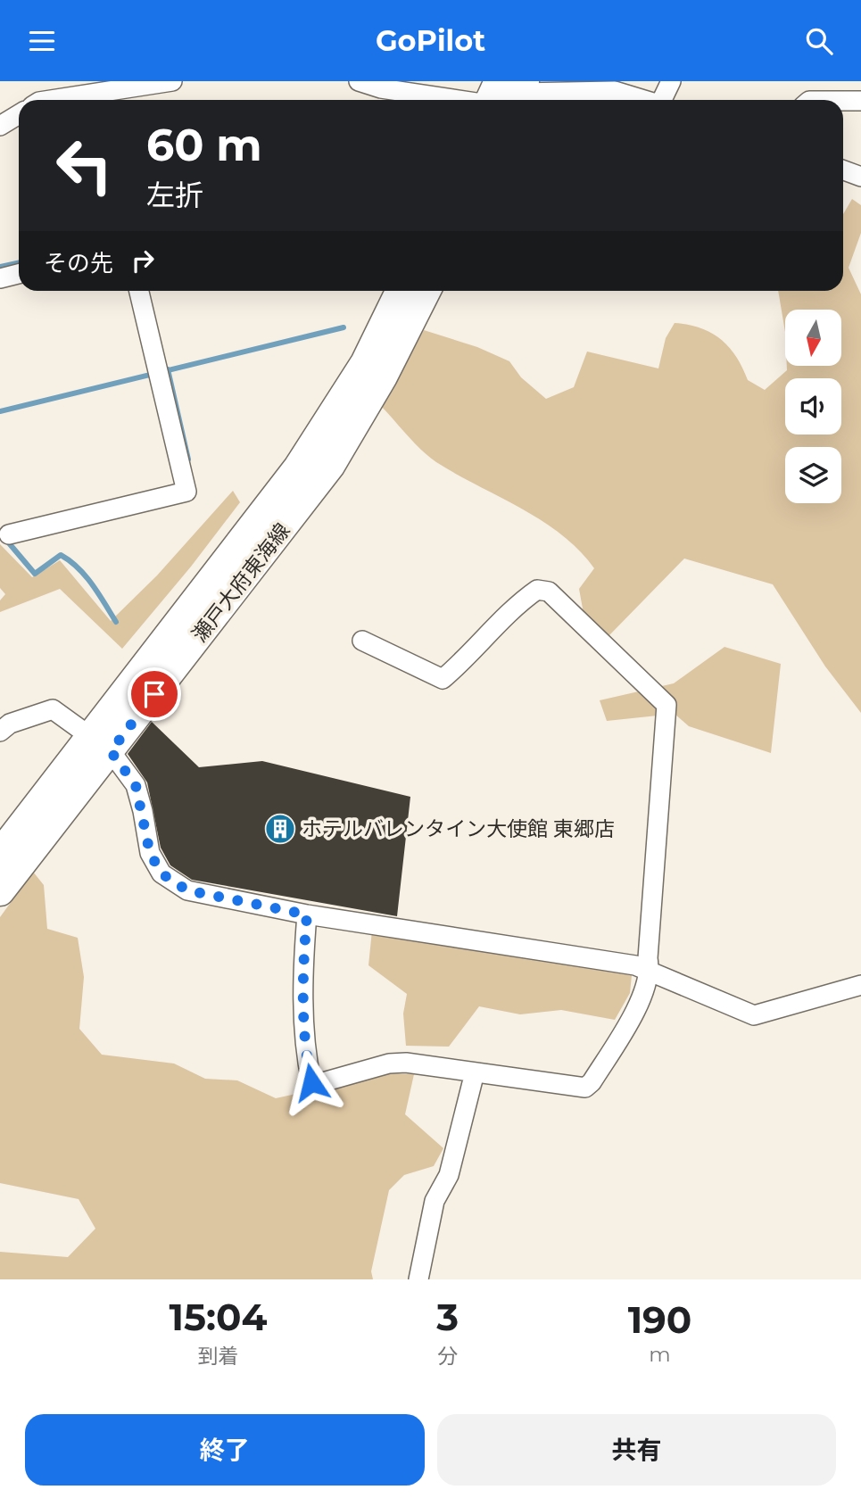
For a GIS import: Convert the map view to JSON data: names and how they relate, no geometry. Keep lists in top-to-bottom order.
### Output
{
  "streets": {
    "main road": ["瀬戸大府東海線"]
  },
  "places": {
    "building": ["ホテルバレンタイン大使館 東郷店"]
  },
  "north": "bottom",
  "page": {
    "header": "GoPilot",
    "turn": ["60 m", "左折"],
    "then": "その先",
    "eta": [
      "15:04",
      "到着",
      "3",
      "分",
      "190",
      "m"
    ],
    "buttons": ["終了", "共有"]
  }
}
